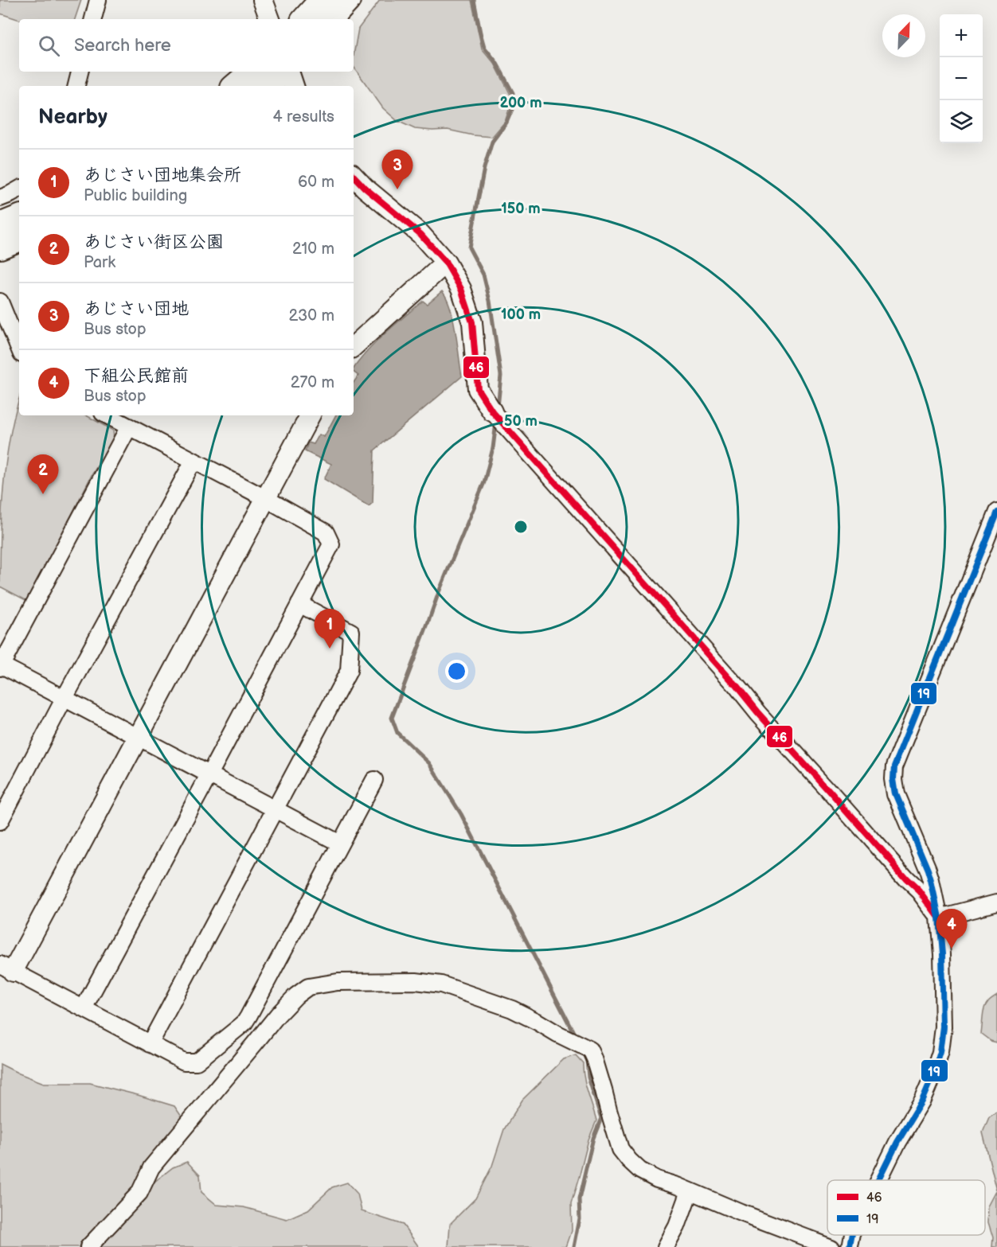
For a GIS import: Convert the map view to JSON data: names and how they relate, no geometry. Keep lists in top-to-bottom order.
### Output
{
  "lines": ["transit line 46", "transit line 19"],
  "legend": ["46", "19"],
  "north": "top right",
  "page": {
    "map_buttons": ["+", "−"],
    "search": "Search here",
    "heading": ["Nearby", "4 results"],
    "list": [
      {
        "mark": "1",
        "name": "あじさい団地集会所",
        "note": "Public building",
        "value": "60 m"
      },
      {
        "mark": "2",
        "name": "あじさい街区公園",
        "note": "Park",
        "value": "210 m"
      },
      {
        "mark": "3",
        "name": "あじさい団地",
        "note": "Bus stop",
        "value": "230 m"
      },
      {
        "mark": "4",
        "name": "下組公民館前",
        "note": "Bus stop",
        "value": "270 m"
      }
    ],
    "pins": [
      "3",
      "2",
      "1",
      "4"
    ]
  },
  "rings": [
    "200 m",
    "150 m",
    "100 m",
    "50 m"
  ]
}
